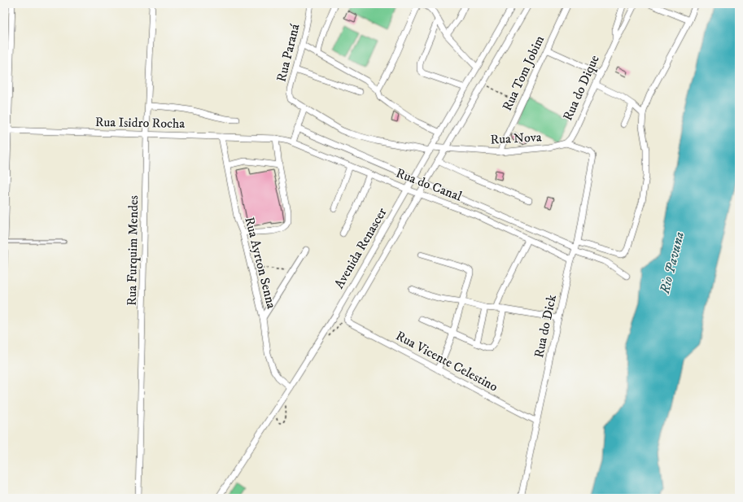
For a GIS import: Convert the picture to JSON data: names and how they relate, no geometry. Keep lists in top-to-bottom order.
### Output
{
  "streets": {
    "street": [
      "Rua Paraná",
      "Rua Tom Jobim",
      "Rua do Dique",
      "Rua Isidro Rocha",
      "Rua Nova",
      "Rua do Canal",
      "Avenida Renascer",
      "Rua Furquim Mendes",
      "Rua Ayrton Senna",
      "Rua do Dick",
      "Rua Vicente Celestino"
    ]
  },
  "crossings": [
    ["Rua Paraná", "Rua Nova"],
    ["Rua Tom Jobim", "Rua Nova"],
    ["Rua do Dique", "Rua Nova"],
    ["Rua do Dique", "Rua do Dick"],
    ["Rua Isidro Rocha", "Rua do Canal"],
    ["Rua Isidro Rocha", "Rua Furquim Mendes"],
    ["Rua Isidro Rocha", "Rua Ayrton Senna"],
    ["Rua Nova", "Avenida Renascer"],
    ["Rua Nova", "Rua do Dick"],
    ["Rua do Canal", "Avenida Renascer"],
    ["Rua do Canal", "Rua do Dick"],
    ["Avenida Renascer", "Rua Ayrton Senna"],
    ["Avenida Renascer", "Rua Vicente Celestino"],
    ["Rua do Dick", "Rua Vicente Celestino"]
  ],
  "water": ["Rio Pavuna"]
}
